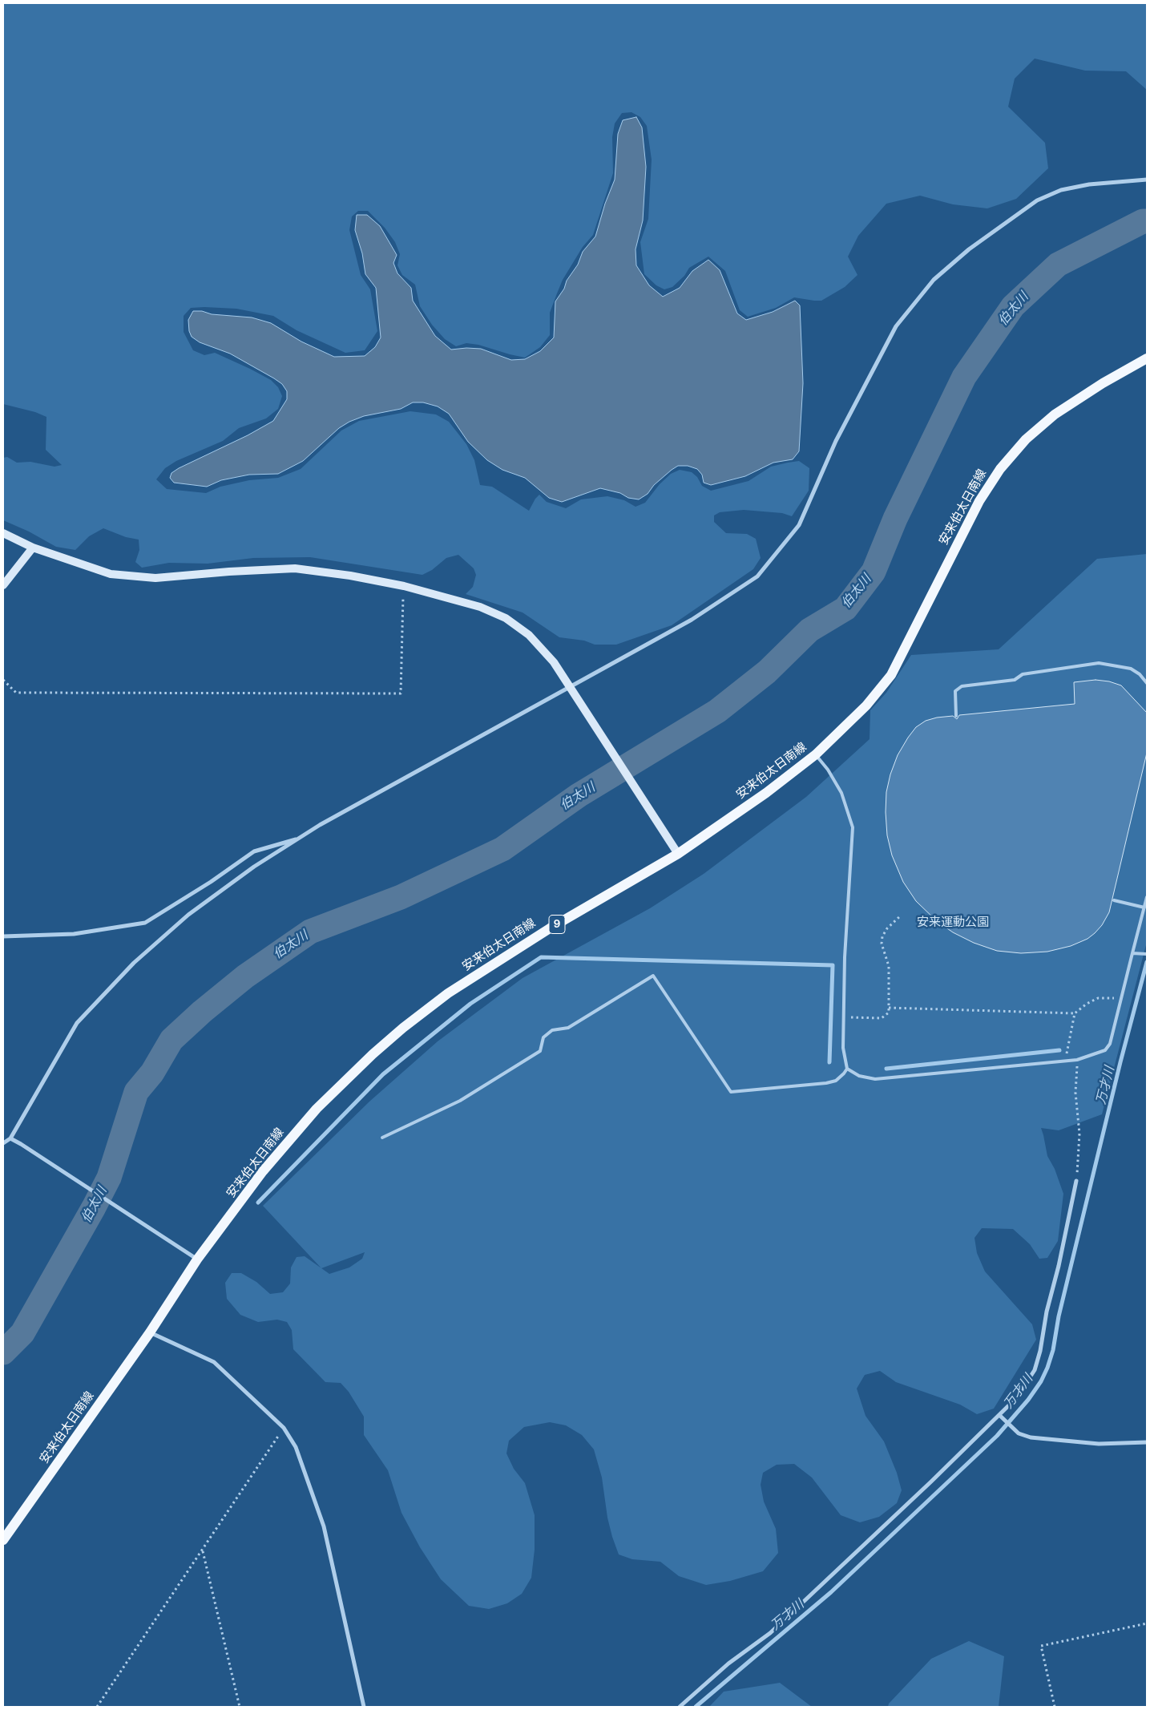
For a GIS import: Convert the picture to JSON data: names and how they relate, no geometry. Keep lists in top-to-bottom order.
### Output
{
  "streets": {
    "main road": ["安来伯太日南線", "9"]
  },
  "water": ["伯太川", "万才川"],
  "parks": ["安来運動公園"]
}
